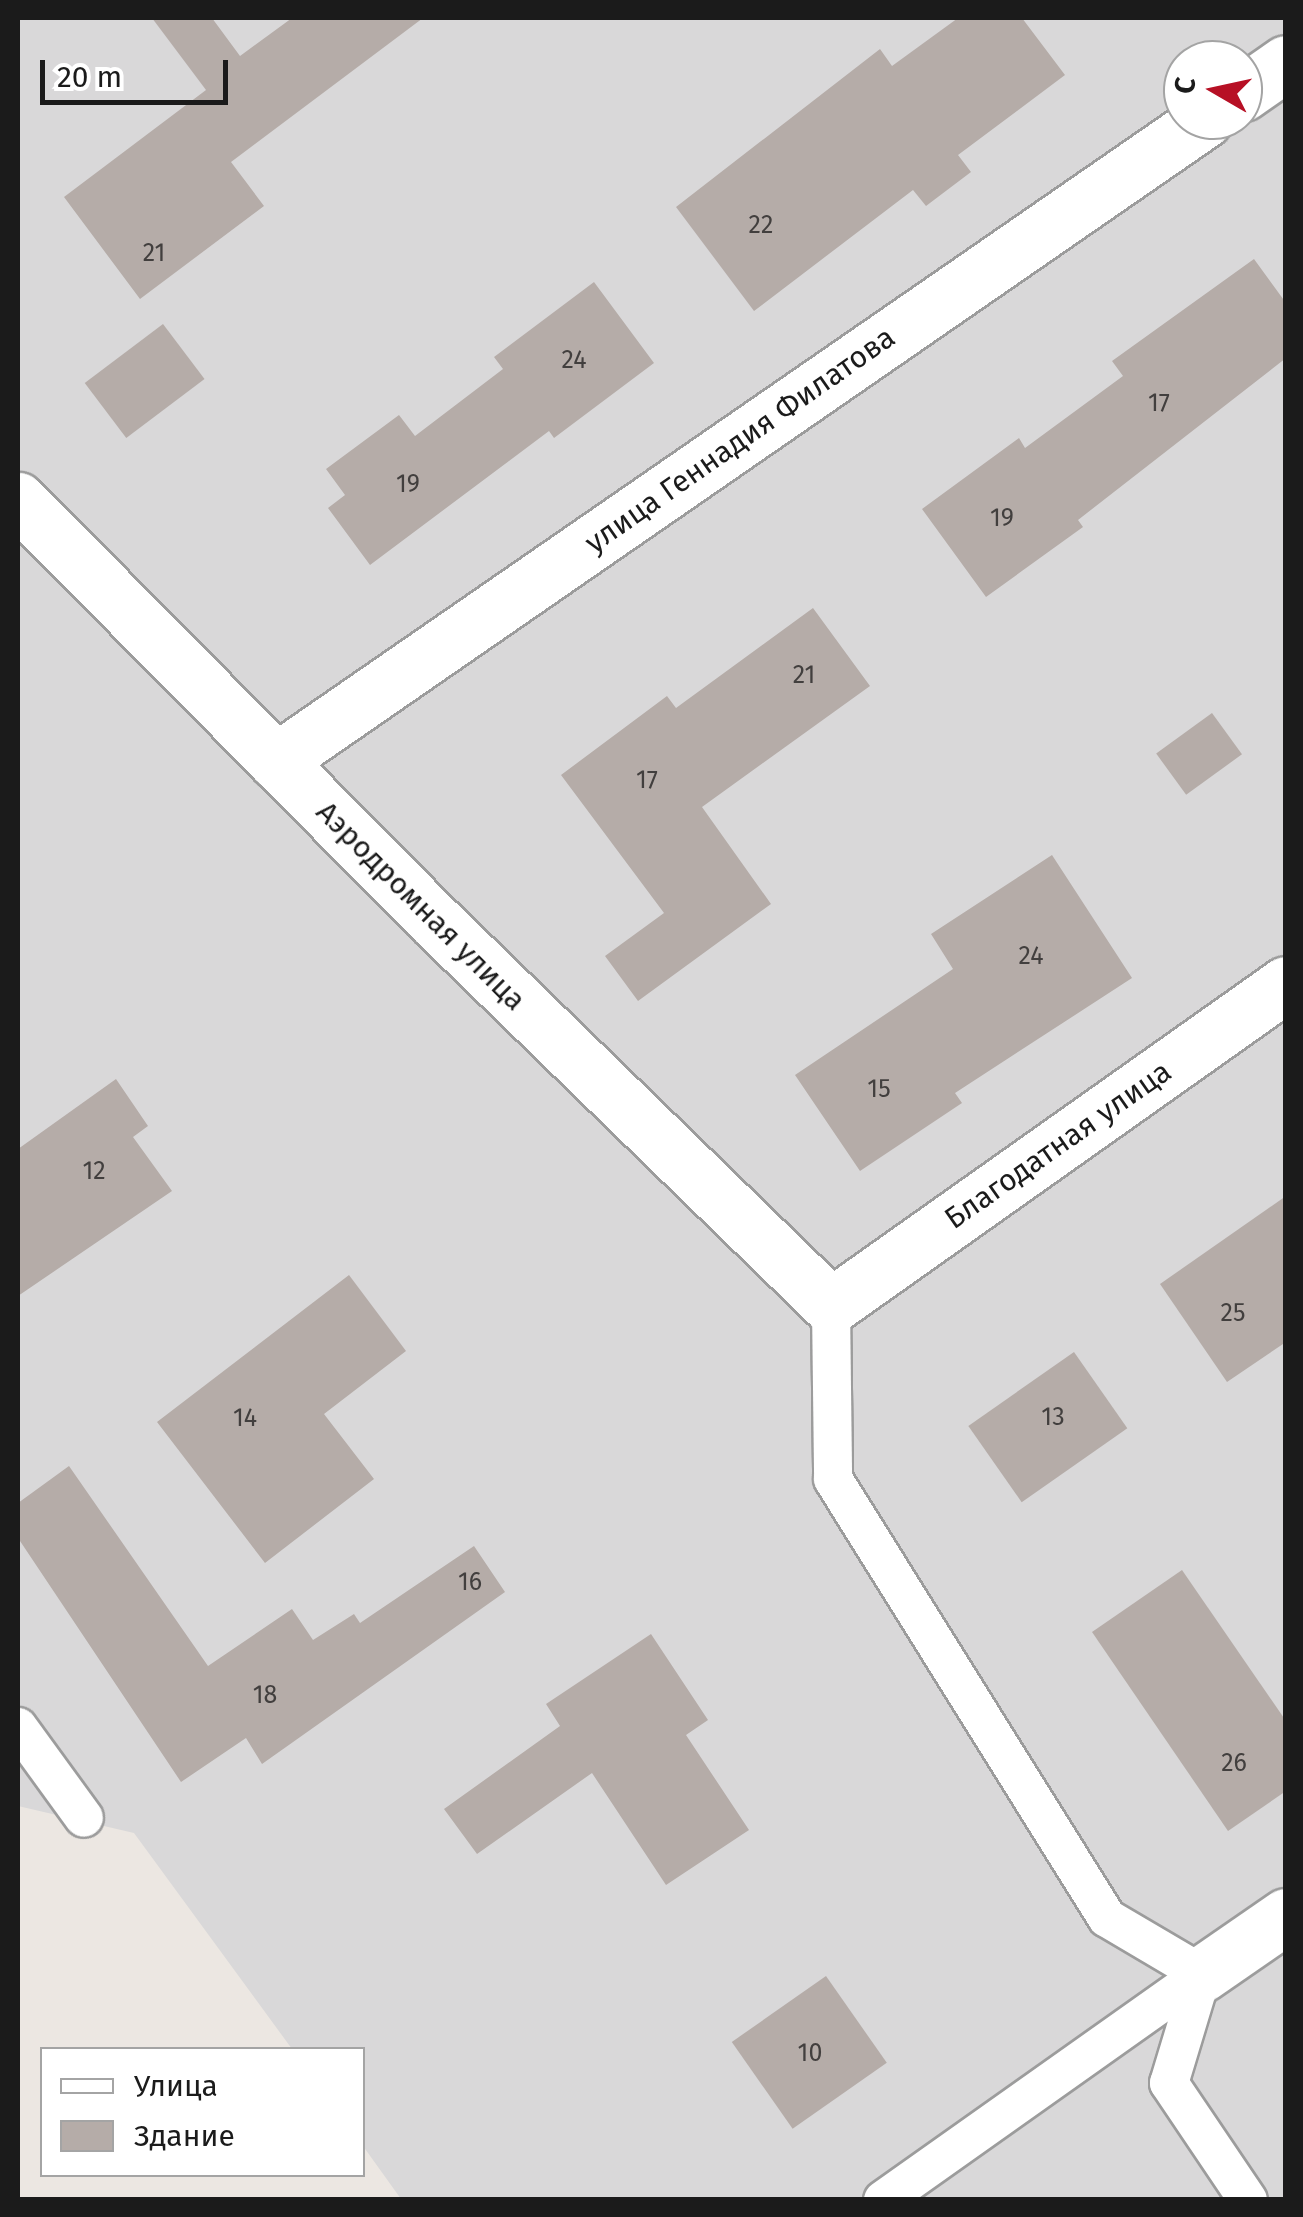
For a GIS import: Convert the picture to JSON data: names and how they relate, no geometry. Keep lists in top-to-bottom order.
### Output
{
  "streets": {
    "street": ["улица Геннадия Филатова", "Аэродромная улица", "Благодатная улица"]
  },
  "crossings": [
    ["улица Геннадия Филатова", "Аэродромная улица"],
    ["Аэродромная улица", "Благодатная улица"]
  ],
  "house_numbers": [
    "22",
    "21",
    "24",
    "17",
    "19",
    "19",
    "21",
    "17",
    "24",
    "15",
    "12",
    "25",
    "13",
    "14",
    "16",
    "18",
    "26",
    "10"
  ],
  "legend": ["Улица", "Здание"],
  "scale_bar": "20 m",
  "north": "left"
}
